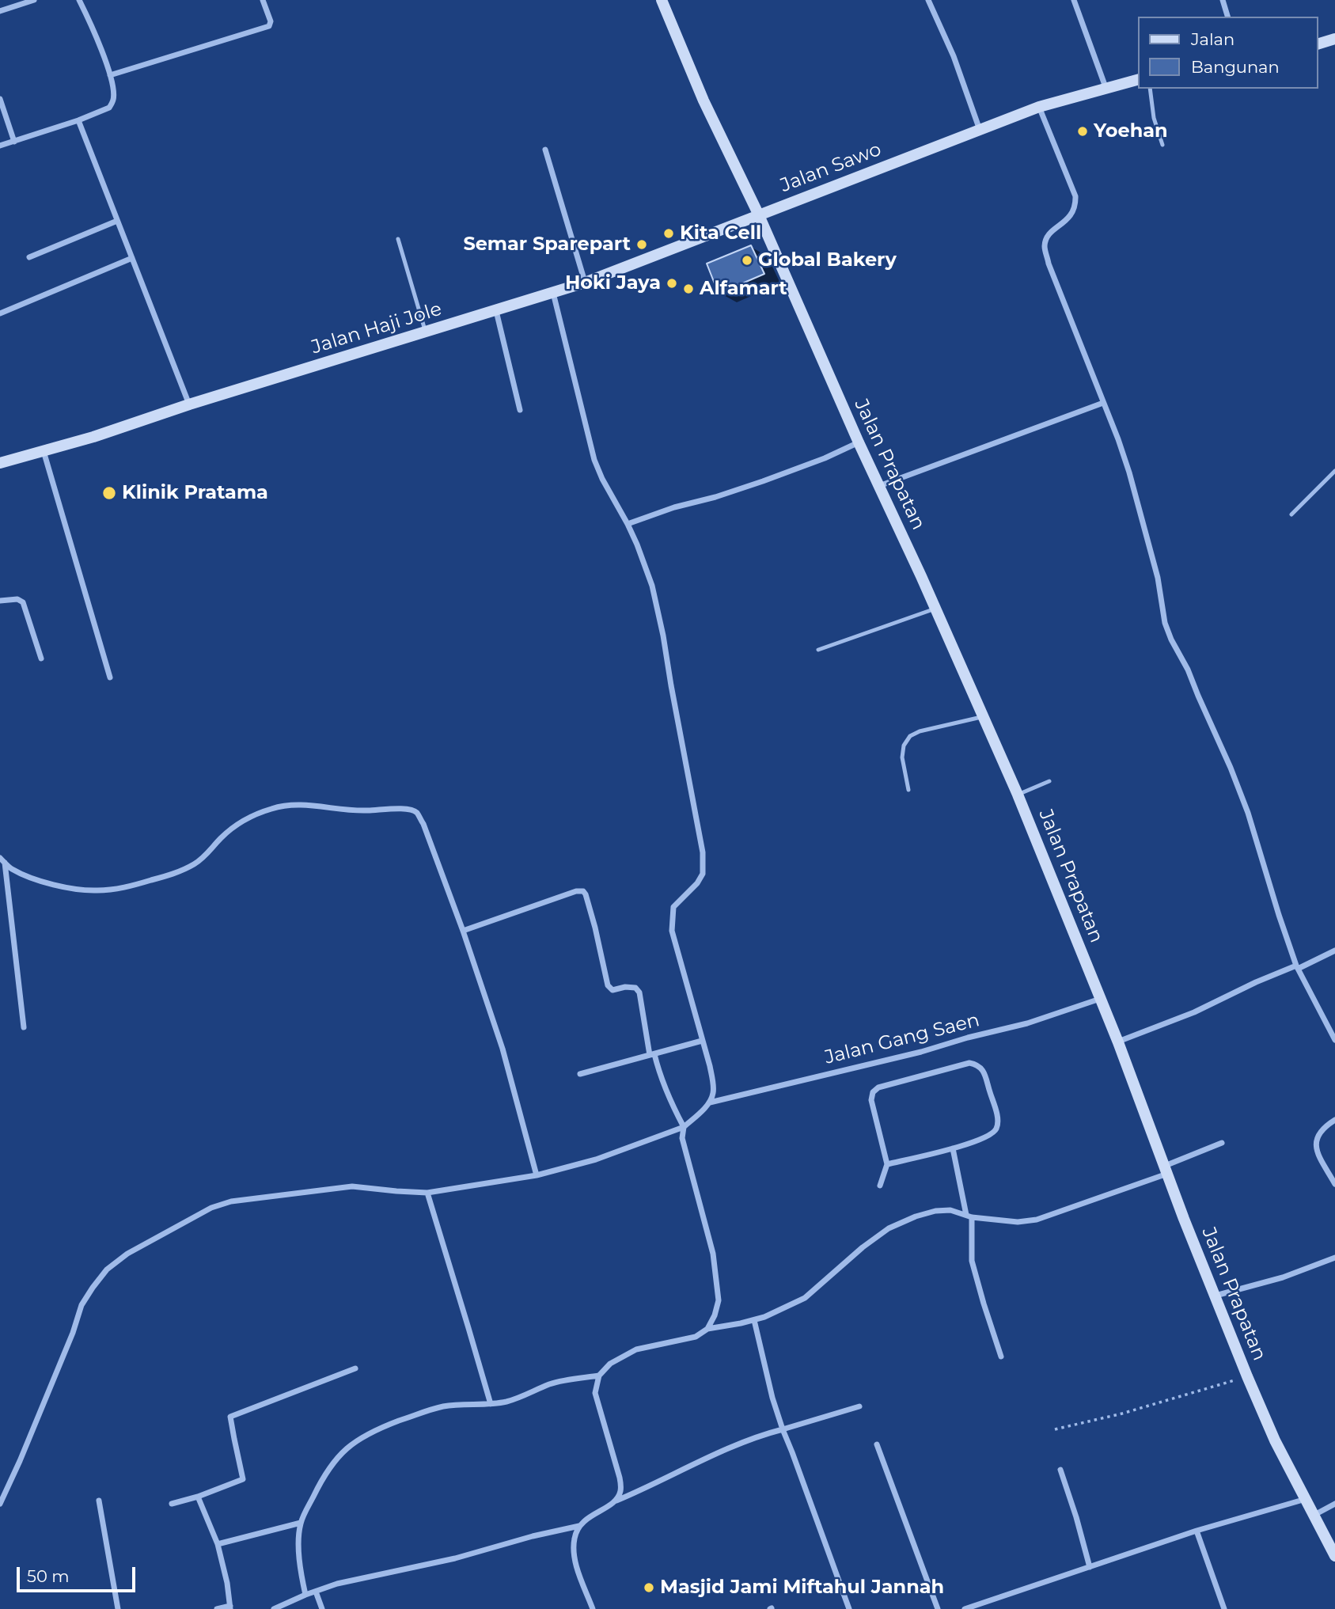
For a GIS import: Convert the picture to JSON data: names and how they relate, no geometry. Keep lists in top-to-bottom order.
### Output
{
  "streets": {
    "main road": ["Jalan Sawo", "Jalan Haji Jole", "Jalan Prapatan"],
    "street": ["Jalan Gang Saen"]
  },
  "crossings": [
    ["Jalan Sawo", "Jalan Haji Jole"],
    ["Jalan Sawo", "Jalan Prapatan"],
    ["Jalan Haji Jole", "Jalan Prapatan"],
    ["Jalan Prapatan", "Jalan Gang Saen"]
  ],
  "places": [
    "Yoehan",
    "Kita Cell",
    "Semar Sparepart",
    "Global Bakery",
    "Hoki Jaya",
    "Alfamart",
    "Klinik Pratama",
    "Masjid Jami Miftahul Jannah"
  ],
  "legend": ["Jalan", "Bangunan"],
  "scale_bar": "50 m"
}
